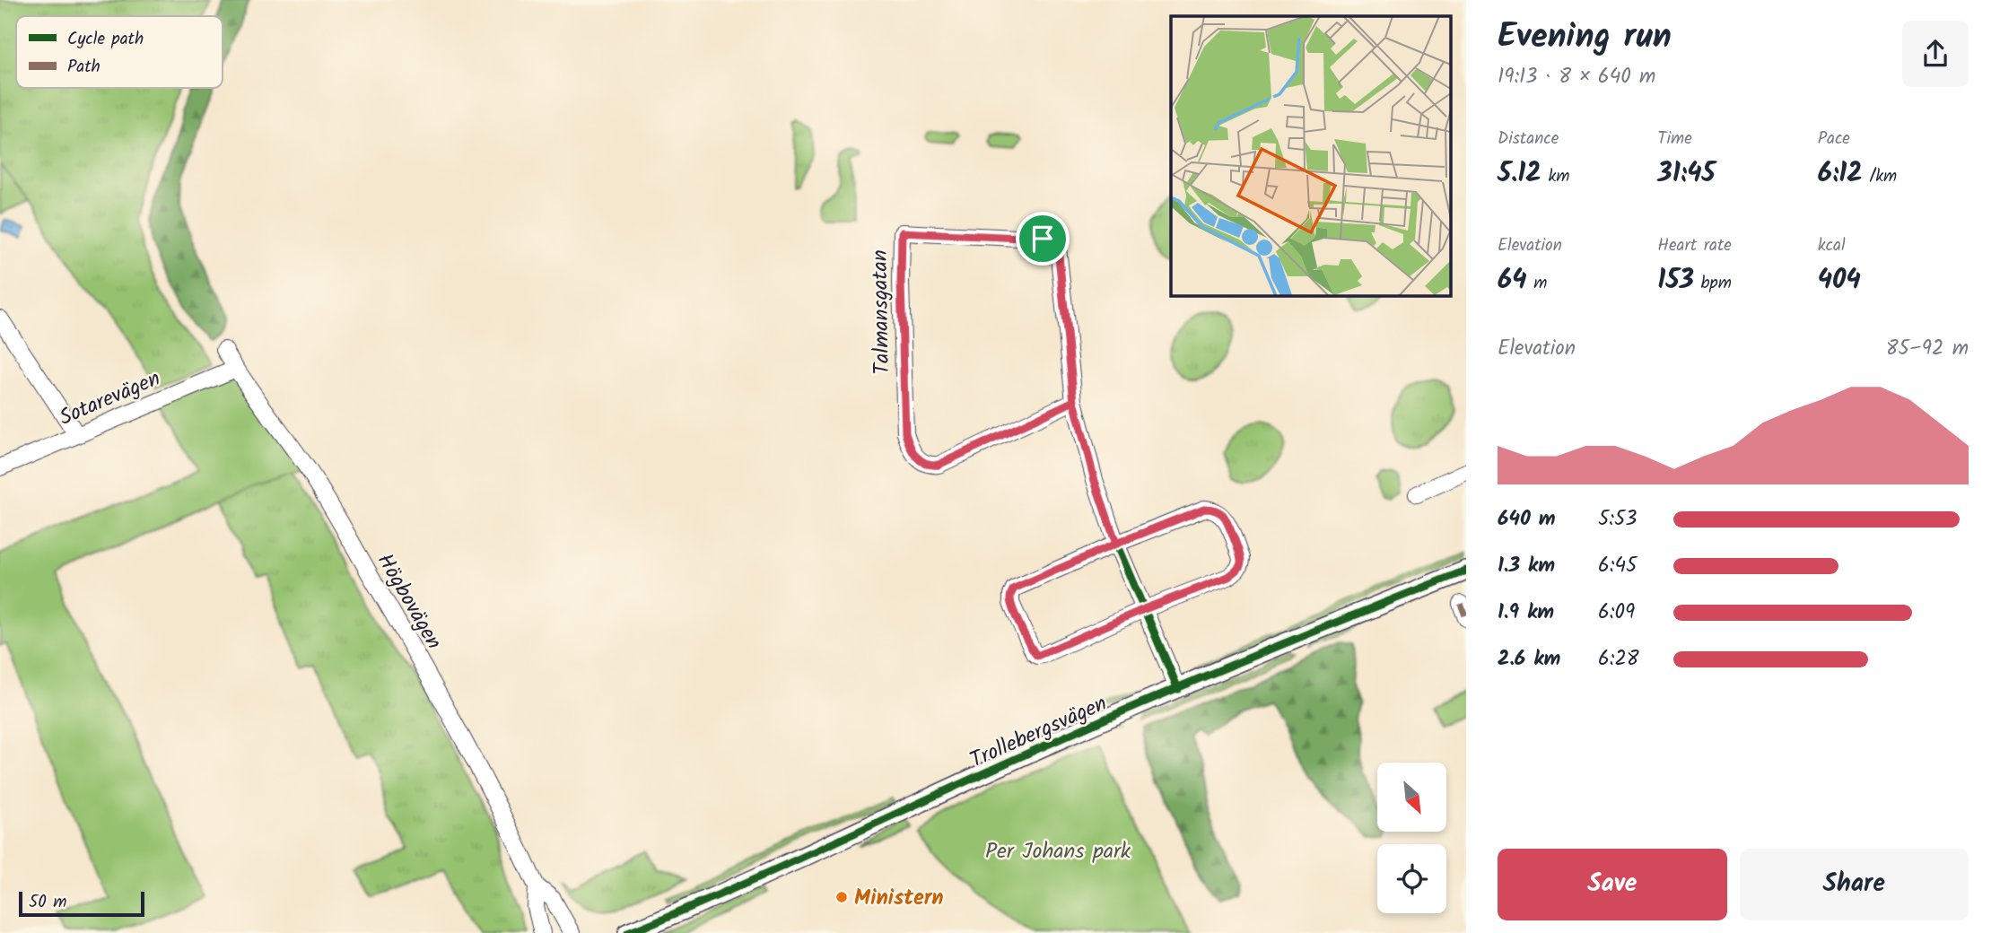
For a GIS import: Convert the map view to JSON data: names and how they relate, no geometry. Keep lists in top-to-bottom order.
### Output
{
  "streets": {
    "street": [
      "Talmansgatan",
      "Sotarevägen",
      "Högbovägen",
      "Trollebergsvägen"
    ]
  },
  "crossings": [
    ["Talmansgatan", "Trollebergsvägen"],
    ["Sotarevägen", "Högbovägen"]
  ],
  "parks": ["Per Johans park"],
  "places": ["Ministern"],
  "legend": ["Cycle path", "Path"],
  "scale_bar": "50 m",
  "north": "bottom right",
  "page": {
    "heading": ["Evening run", "19:13 · 8 × 640 m"],
    "stats": [
      ["Distance", "5.12 km"],
      ["Time", "31:45"],
      ["Pace", "6:12 /km"],
      ["Elevation", "64 m"],
      ["Heart rate", "153 bpm"],
      ["kcal", "404"]
    ],
    "chart": ["Elevation", "85–92 m"],
    "list": [
      {
        "name": "640 m",
        "note": "5:53"
      },
      {
        "name": "1.3 km",
        "note": "6:45"
      },
      {
        "name": "1.9 km",
        "note": "6:09"
      },
      {
        "name": "2.6 km",
        "note": "6:28"
      }
    ],
    "buttons": ["Save", "Share"],
    "scale": "50 m"
  }
}
